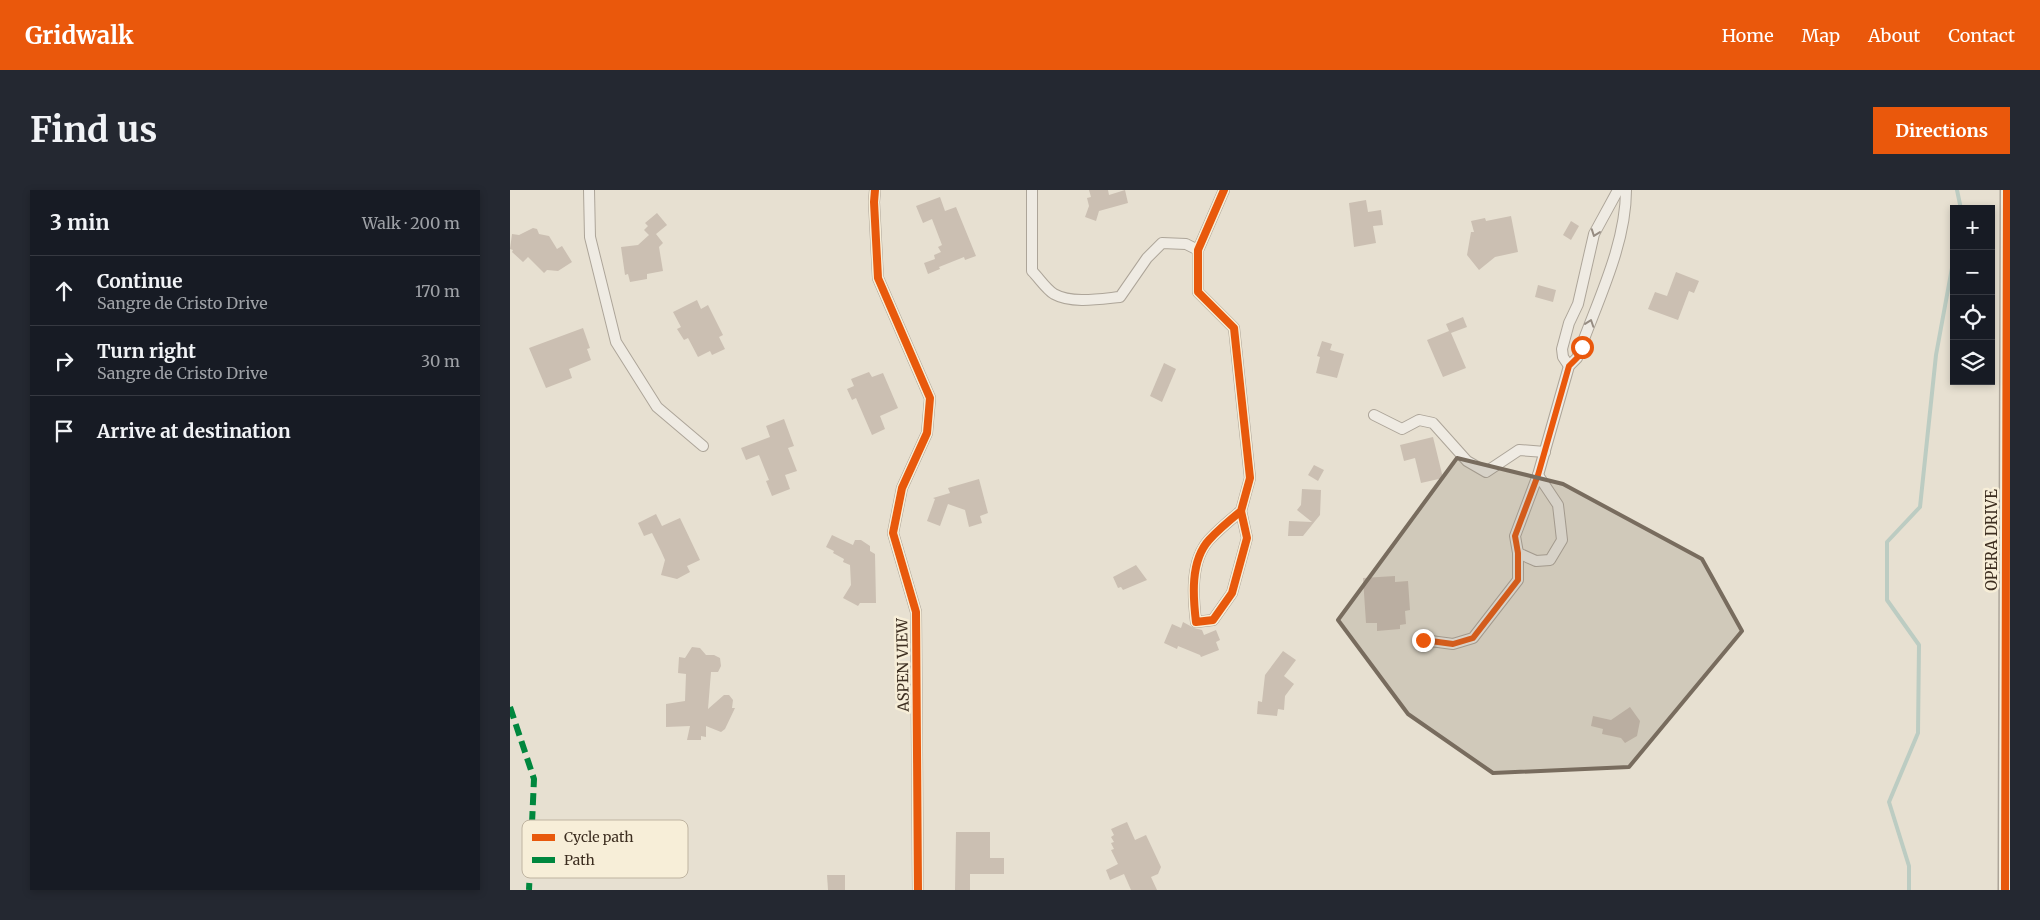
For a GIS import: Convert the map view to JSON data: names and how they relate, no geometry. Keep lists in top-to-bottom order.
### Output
{
  "streets": {
    "street": ["OPERA DRIVE", "ASPEN VIEW"]
  },
  "legend": ["Cycle path", "Path"],
  "page": {
    "header": "Gridwalk",
    "nav": [
      "Home",
      "Map",
      "About",
      "Contact"
    ],
    "buttons": "Directions",
    "title": "Find us",
    "heading": ["3 min", "Walk · 200 m"],
    "map_buttons": ["+", "−"],
    "list": [
      ["Continue", "Sangre de Cristo Drive", "170 m"],
      ["Turn right", "Sangre de Cristo Drive", "30 m"],
      "Arrive at destination"
    ]
  }
}
